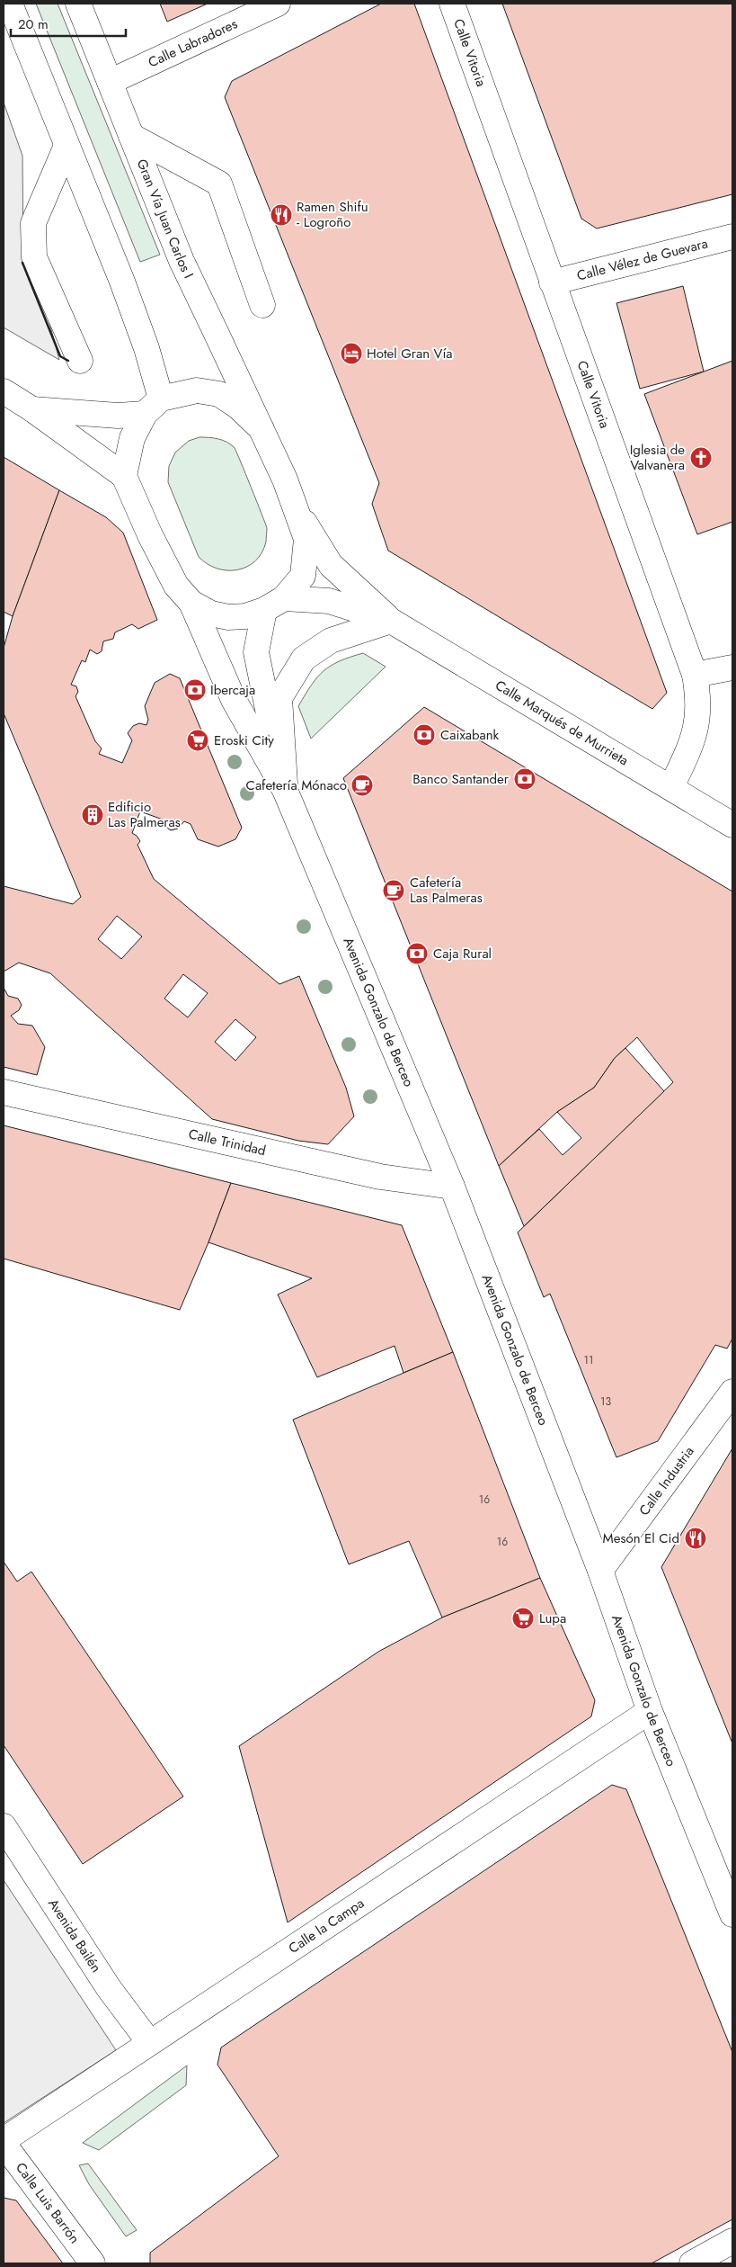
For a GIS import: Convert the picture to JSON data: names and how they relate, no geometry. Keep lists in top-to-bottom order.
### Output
{
  "streets": {
    "main road": [
      "Calle Labradores",
      "Calle Vitoria",
      "Gran Vía Juan Carlos I",
      "Calle Vélez de Guevara",
      "Calle Marqués de Murrieta",
      "Avenida Gonzalo de Berceo",
      "Calle Trinidad",
      "Calle Industria",
      "Calle la Campa",
      "Avenida Bailén",
      "Calle Luis Barrón"
    ]
  },
  "crossings": [
    ["Calle Labradores", "Gran Vía Juan Carlos I"],
    ["Calle Vitoria", "Calle Vélez de Guevara"],
    ["Calle Vitoria", "Calle Marqués de Murrieta"],
    ["Gran Vía Juan Carlos I", "Calle Marqués de Murrieta"],
    ["Calle Marqués de Murrieta", "Avenida Gonzalo de Berceo"],
    ["Avenida Gonzalo de Berceo", "Calle Trinidad"],
    ["Avenida Gonzalo de Berceo", "Calle Industria"],
    ["Avenida Gonzalo de Berceo", "Calle la Campa"],
    ["Calle la Campa", "Avenida Bailén"],
    ["Calle la Campa", "Calle Luis Barrón"]
  ],
  "places": {
    "restaurant": ["Ramen Shifu - Logroño", "Mesón El Cid"],
    "hotel": ["Hotel Gran Vía"],
    "church": ["Iglesia de Valvanera"],
    "bank": [
      "Ibercaja",
      "Caixabank",
      "Banco Santander",
      "Caja Rural"
    ],
    "supermarket": ["Eroski City", "Lupa"],
    "cafe": ["Cafetería Mónaco", "Cafetería Las Palmeras"],
    "building": ["Edificio Las Palmeras"]
  },
  "house_numbers": [
    "11",
    "13",
    "16",
    "16"
  ],
  "scale_bar": "20 m"
}
